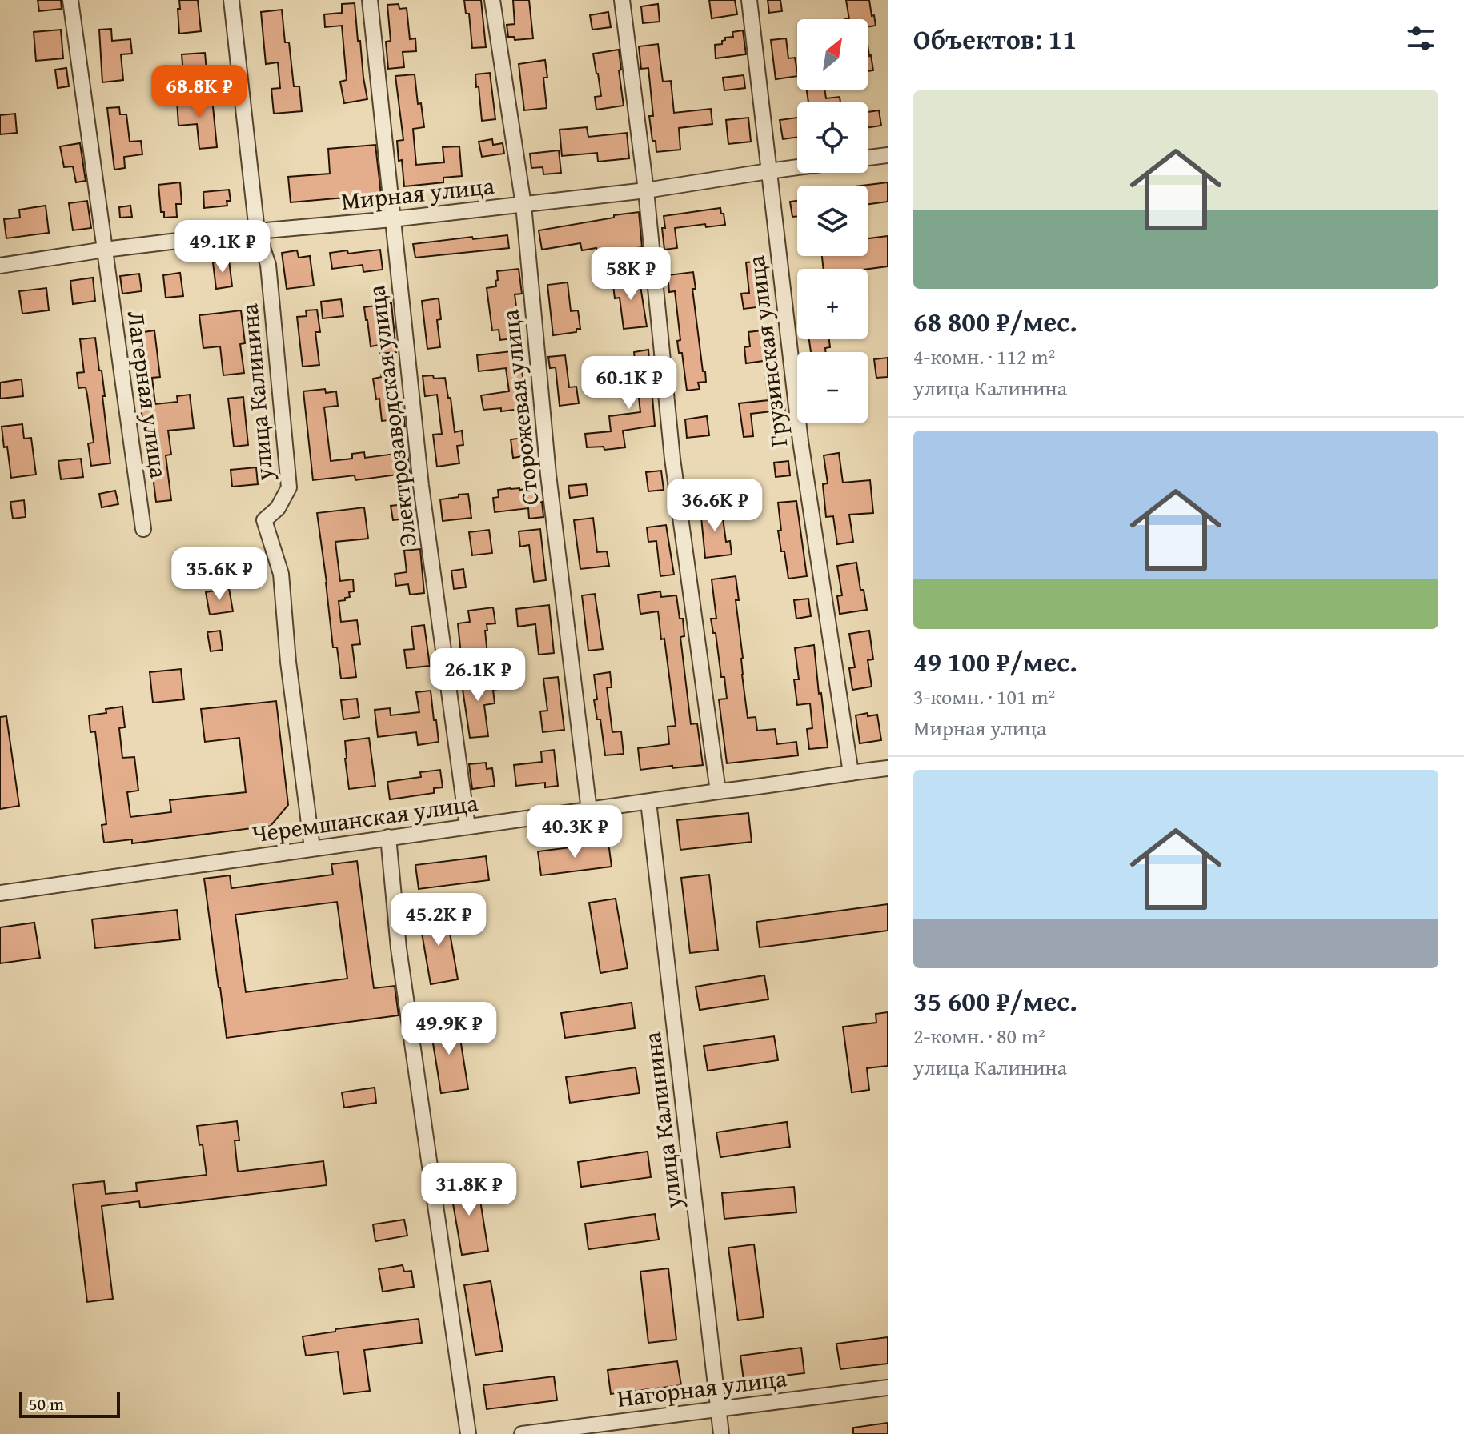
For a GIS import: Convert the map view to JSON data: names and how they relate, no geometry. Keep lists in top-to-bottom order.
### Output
{
  "streets": {
    "street": [
      "Мирная улица",
      "Грузинская улица",
      "улица Калинина",
      "Лагерная улица",
      "Сторожевая улица",
      "Электрозаводская улица",
      "Черемшанская улица",
      "Нагорная улица"
    ]
  },
  "crossings": [
    ["Мирная улица", "Грузинская улица"],
    ["Мирная улица", "улица Калинина"],
    ["Мирная улица", "Лагерная улица"],
    ["Мирная улица", "Сторожевая улица"],
    ["Мирная улица", "Электрозаводская улица"],
    ["Грузинская улица", "Черемшанская улица"],
    ["улица Калинина", "Черемшанская улица"],
    ["улица Калинина", "Нагорная улица"],
    ["Сторожевая улица", "Черемшанская улица"],
    ["Электрозаводская улица", "Черемшанская улица"]
  ],
  "scale_bar": "50 m",
  "north": "top right",
  "page": {
    "heading": "Объектов: 11",
    "map_buttons": ["+", "−"],
    "price": [
      "68.8K ₽",
      "49.1K ₽",
      "58K ₽",
      "60.1K ₽",
      "36.6K ₽",
      "35.6K ₽",
      "26.1K ₽",
      "40.3K ₽",
      "45.2K ₽",
      "49.9K ₽",
      "31.8K ₽"
    ],
    "list": [
      {
        "name": "68 800 ₽/мес.",
        "note": "4-комн. · 112 m² · улица Калинина"
      },
      {
        "name": "49 100 ₽/мес.",
        "note": "3-комн. · 101 m² · Мирная улица"
      },
      {
        "name": "35 600 ₽/мес.",
        "note": "2-комн. · 80 m² · улица Калинина"
      }
    ],
    "scale": "50 m"
  }
}
